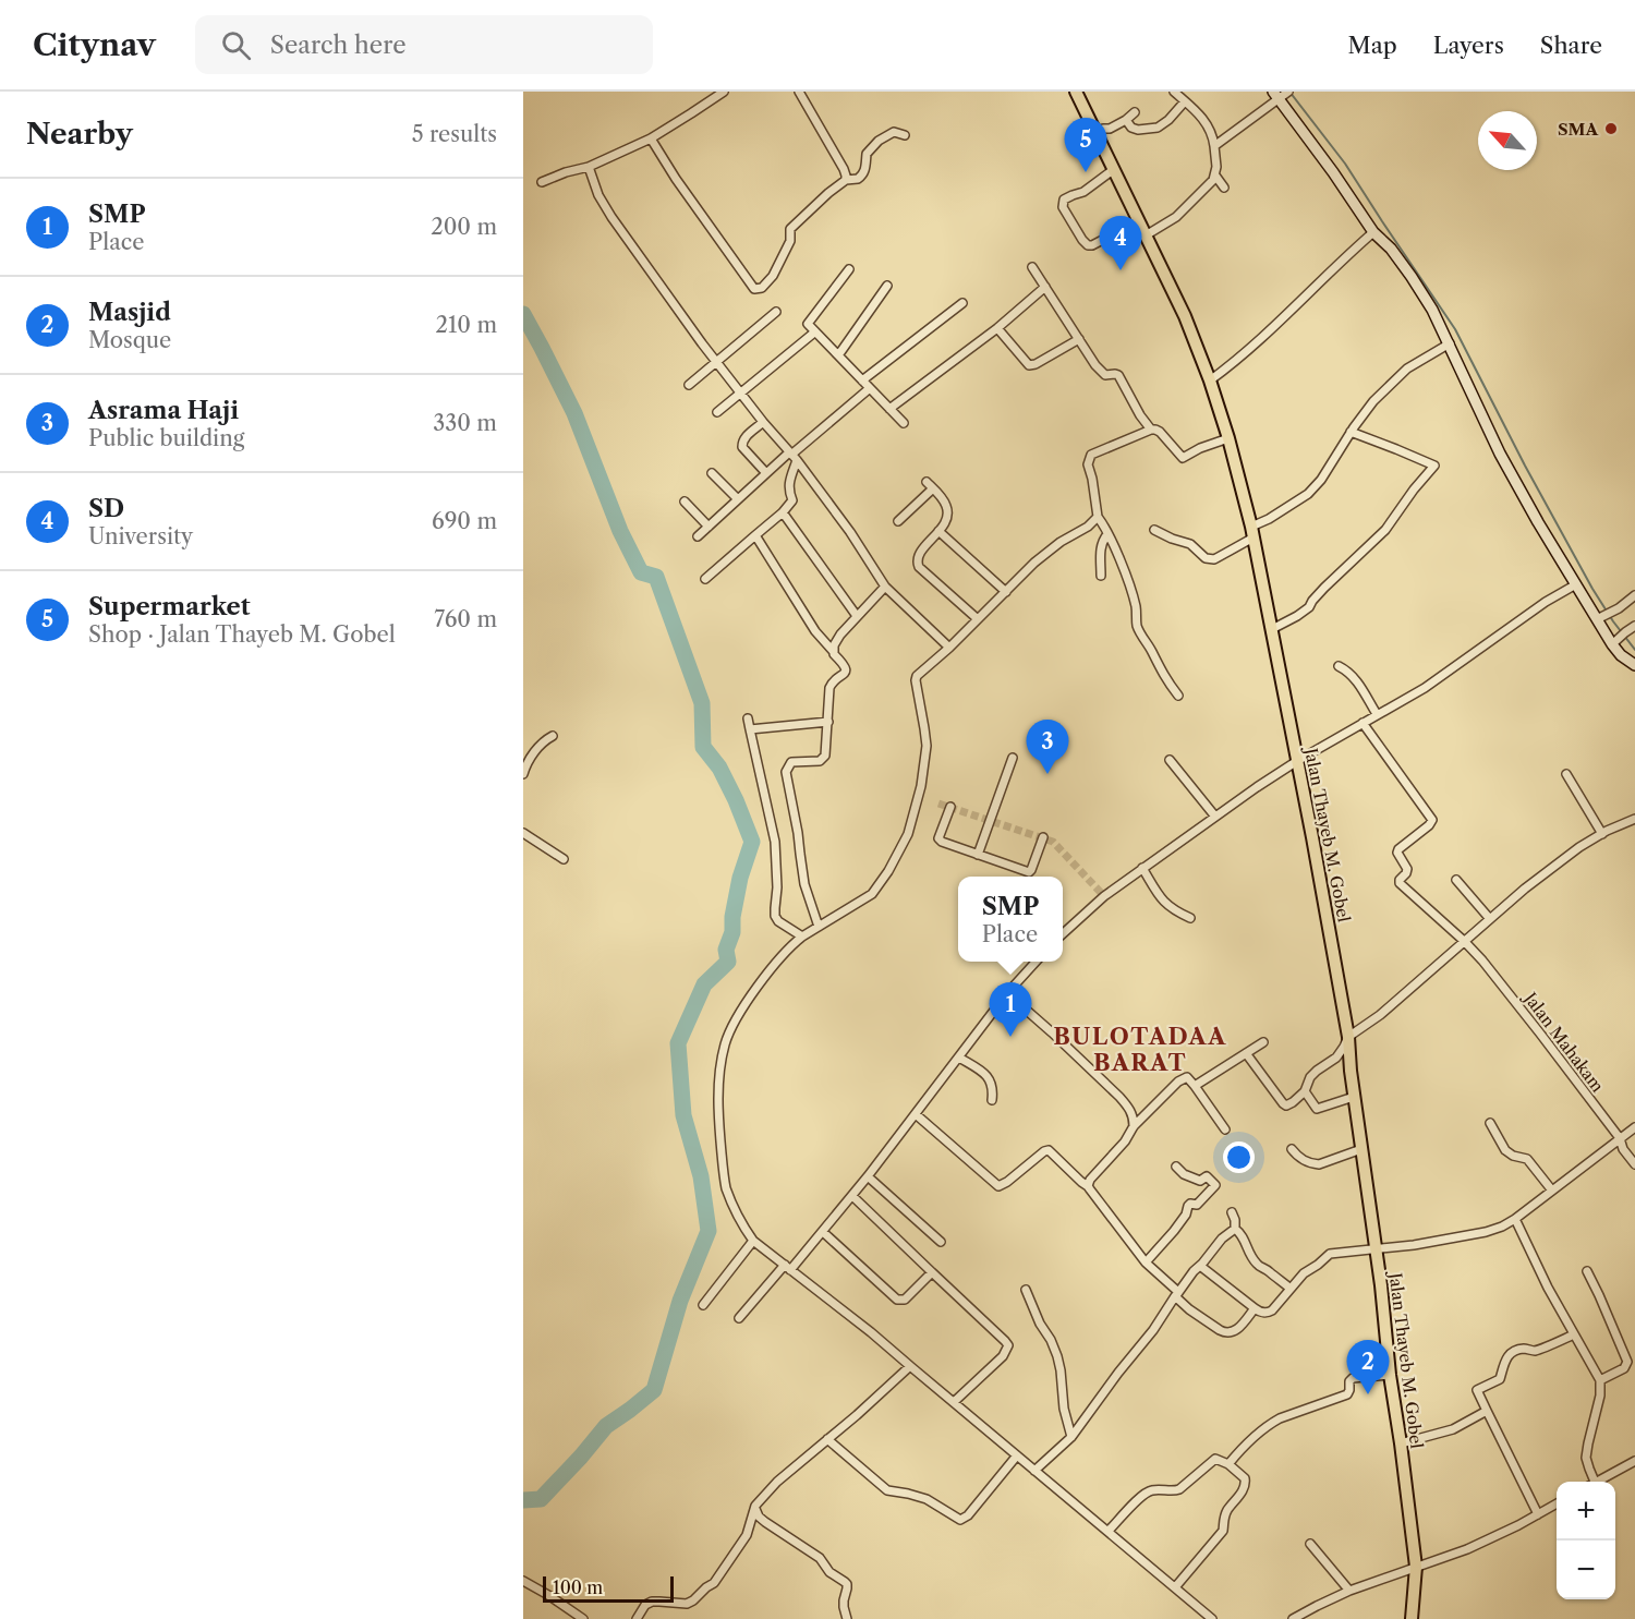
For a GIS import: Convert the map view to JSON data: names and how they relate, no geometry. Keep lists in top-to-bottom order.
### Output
{
  "streets": {
    "main road": ["Jalan Thayeb M. Gobel"],
    "street": ["Jalan Mahakam"]
  },
  "districts": ["BULOTADAA BARAT"],
  "places": ["SMA"],
  "scale_bar": "100 m",
  "north": "top left",
  "page": {
    "header": "Citynav",
    "search": "Search here",
    "nav": ["Map", "Layers", "Share"],
    "heading": ["Nearby", "5 results"],
    "pins": [
      "5",
      "4",
      "3",
      "1",
      "2"
    ],
    "list": [
      {
        "mark": "1",
        "name": "SMP",
        "note": "Place",
        "value": "200 m"
      },
      {
        "mark": "2",
        "name": "Masjid",
        "note": "Mosque",
        "value": "210 m"
      },
      {
        "mark": "3",
        "name": "Asrama Haji",
        "note": "Public building",
        "value": "330 m"
      },
      {
        "mark": "4",
        "name": "SD",
        "note": "University",
        "value": "690 m"
      },
      {
        "mark": "5",
        "name": "Supermarket",
        "note": "Shop · Jalan Thayeb M. Gobel",
        "value": "760 m"
      }
    ],
    "popup": ["SMP", "Place"],
    "map_buttons": ["+", "−"],
    "scale": "100 m"
  }
}
